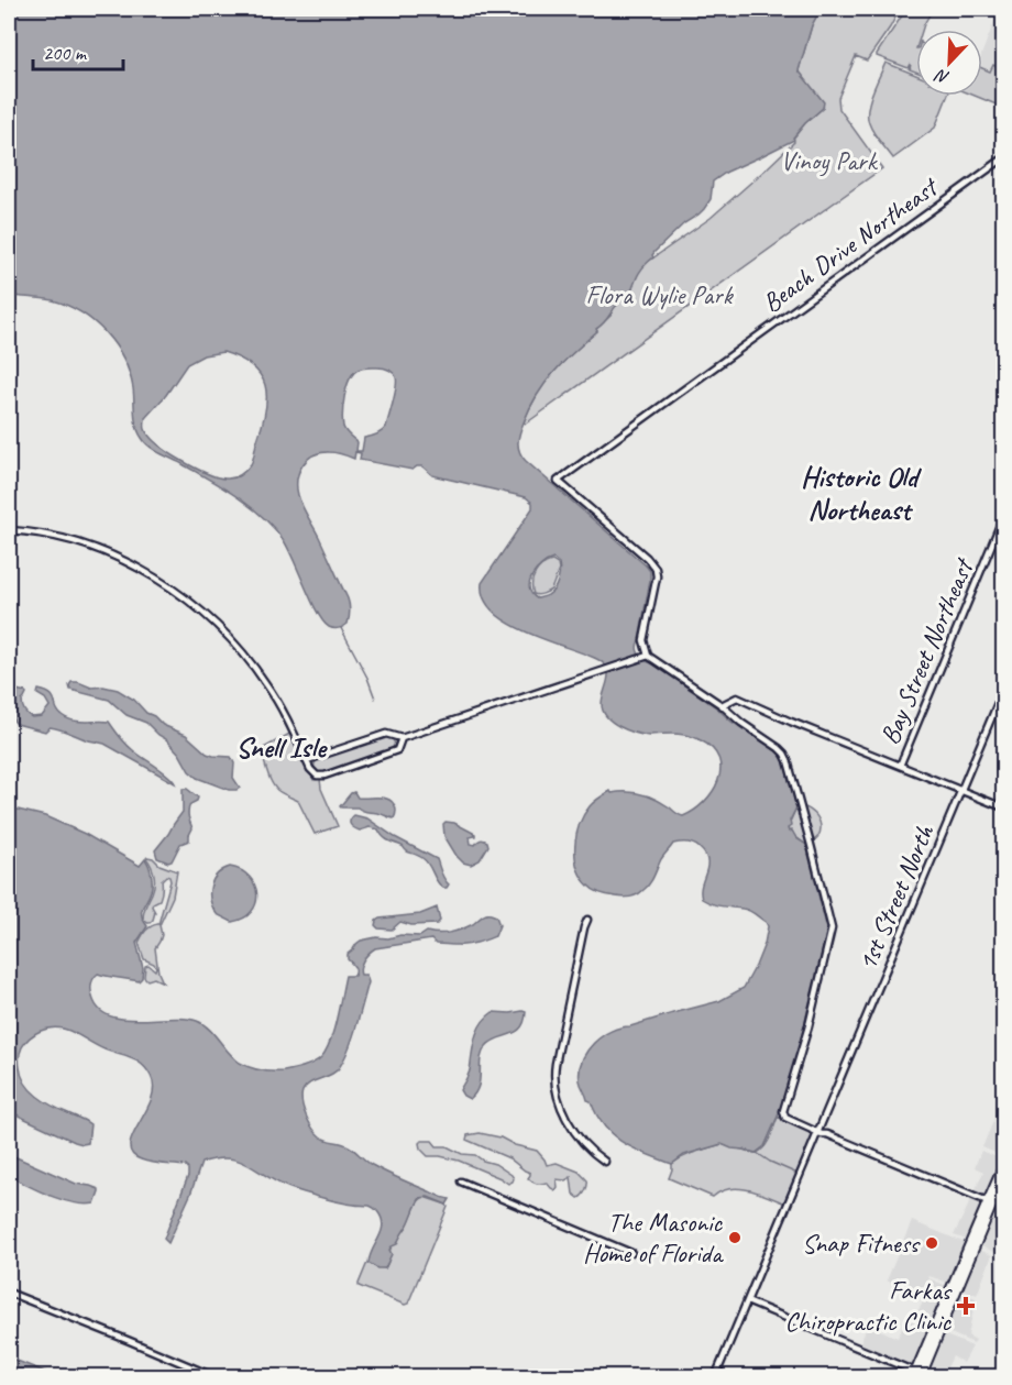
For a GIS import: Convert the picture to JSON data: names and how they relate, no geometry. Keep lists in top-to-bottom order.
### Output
{
  "streets": {
    "street": ["Beach Drive Northeast", "Bay Street Northeast", "1st Street North"]
  },
  "districts": ["Historic Old Northeast", "Snell Isle"],
  "parks": ["Vinoy Park", "Flora Wylie Park"],
  "places": {
    "other": ["The Masonic Home of Florida", "Snap Fitness"],
    "health": ["Farkas Chiropractic Clinic"]
  },
  "scale_bar": "200 m",
  "north": "bottom left"
}
